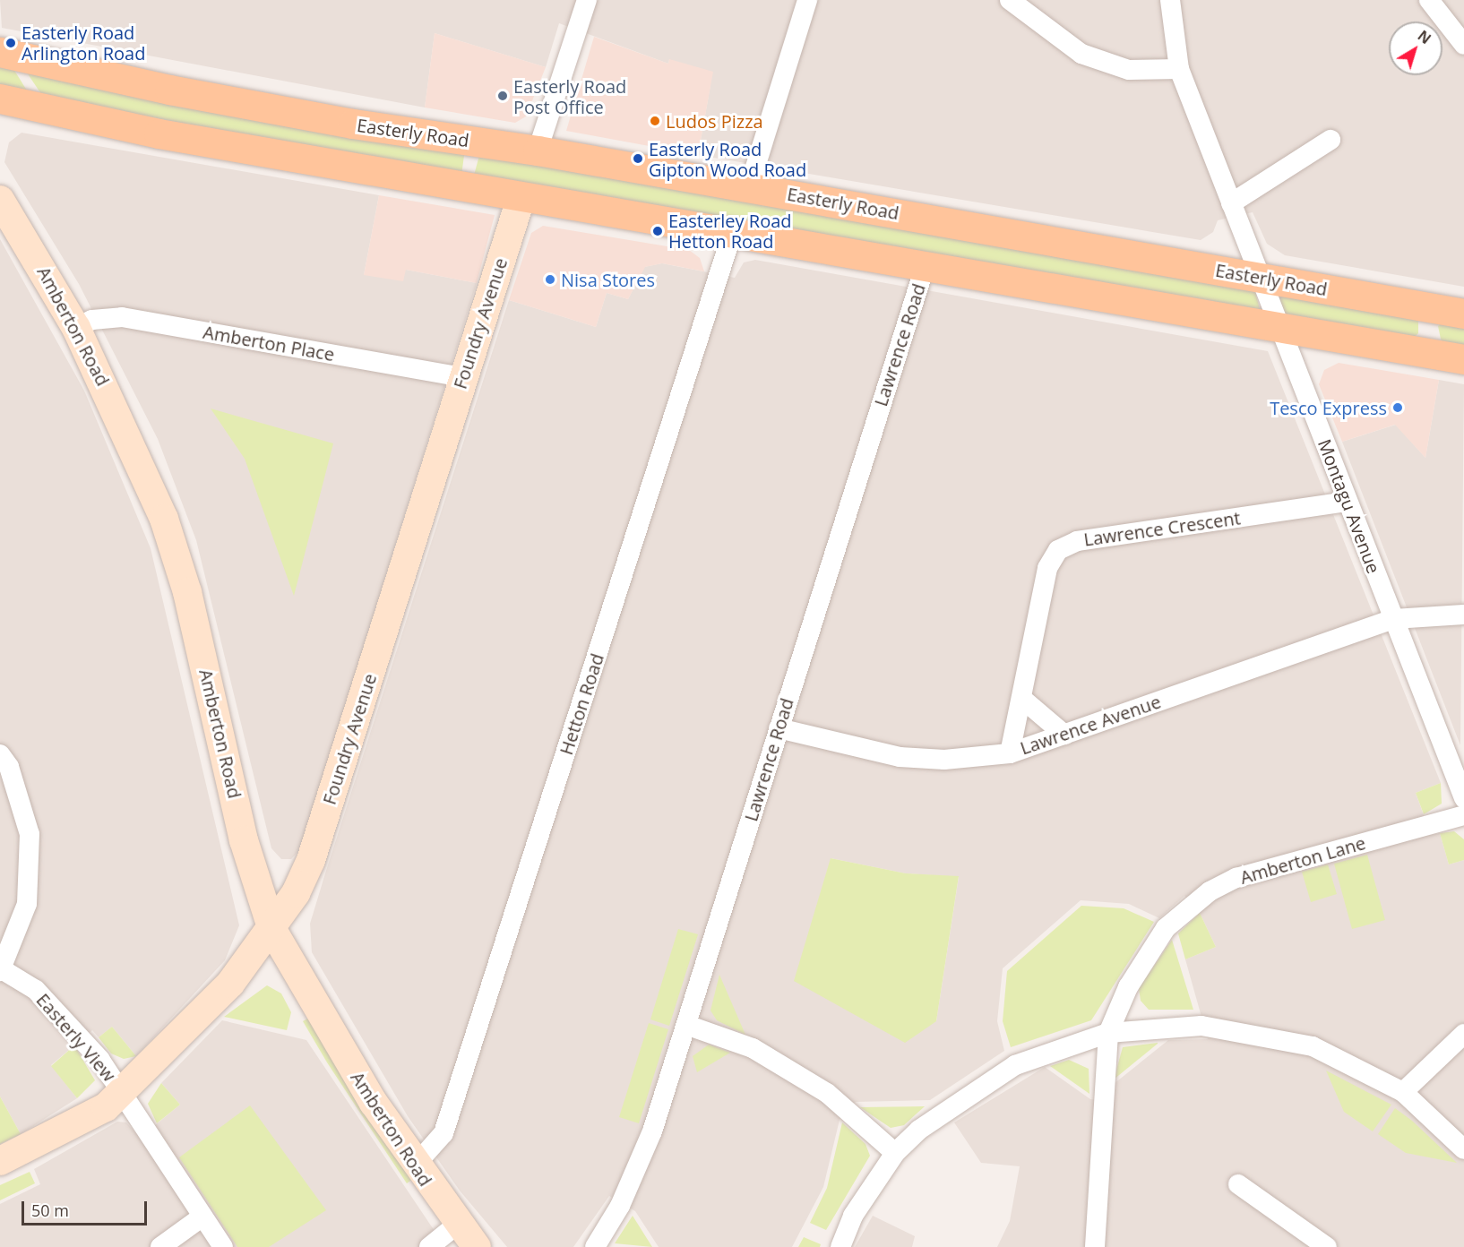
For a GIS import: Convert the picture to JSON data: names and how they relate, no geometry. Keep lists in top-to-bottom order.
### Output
{
  "streets": {
    "main road": ["Easterly Road"],
    "street": [
      "Foundry Avenue",
      "Amberton Road",
      "Amberton Place",
      "Lawrence Road",
      "Montagu Avenue",
      "Lawrence Crescent",
      "Hetton Road",
      "Lawrence Avenue",
      "Amberton Lane",
      "Easterly View"
    ]
  },
  "crossings": [
    ["Easterly Road", "Montagu Avenue"],
    ["Foundry Avenue", "Amberton Road"],
    ["Foundry Avenue", "Amberton Place"],
    ["Foundry Avenue", "Easterly View"],
    ["Amberton Road", "Amberton Place"],
    ["Amberton Road", "Hetton Road"],
    ["Lawrence Road", "Lawrence Avenue"],
    ["Montagu Avenue", "Lawrence Crescent"],
    ["Montagu Avenue", "Lawrence Avenue"],
    ["Lawrence Crescent", "Lawrence Avenue"]
  ],
  "places": [
    "Easterly Road Arlington Road",
    "Easterly Road Post Office",
    "Ludos Pizza",
    "Easterly Road Gipton Wood Road",
    "Easterley Road Hetton Road",
    "Nisa Stores",
    "Tesco Express"
  ],
  "scale_bar": "50 m",
  "north": "top right"
}
